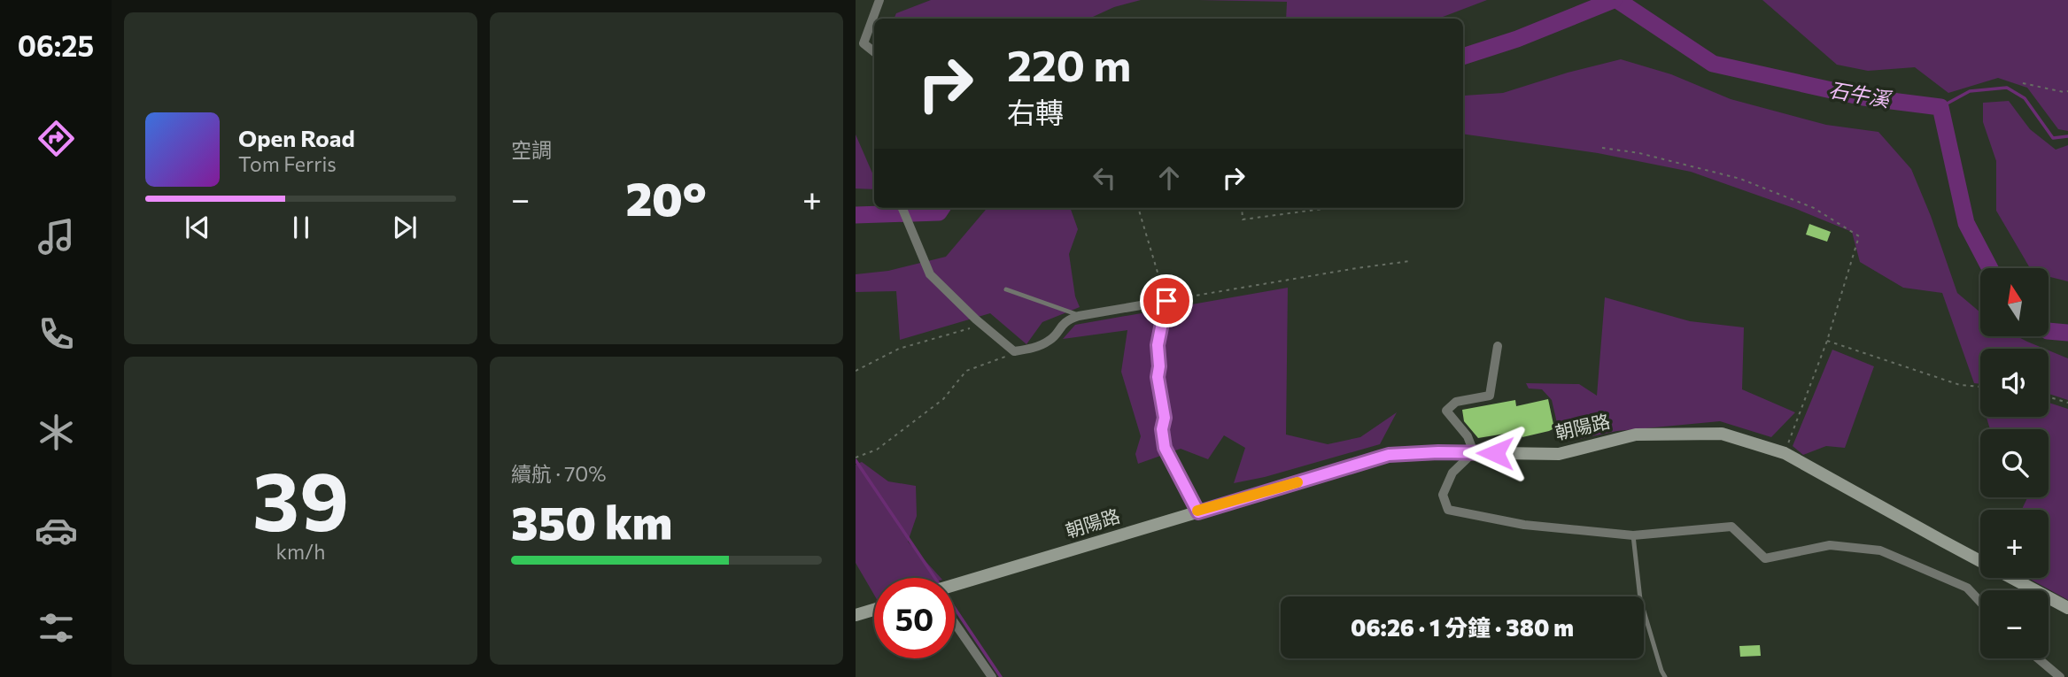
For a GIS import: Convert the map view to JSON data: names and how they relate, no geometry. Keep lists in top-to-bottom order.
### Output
{
  "streets": {
    "main road": ["朝陽路"]
  },
  "water": ["石牛溪"],
  "north": "top",
  "page": {
    "tabs": "06:25",
    "tile": [
      "空調",
      ["39", "km/h"],
      ["續航 · 70%", "350 km"]
    ],
    "turn": ["220 m", "右轉"],
    "song": ["Open Road", "Tom Ferris"],
    "heat": ["−", "20°", "+"],
    "map_buttons": ["+", "−"],
    "limit": "50",
    "trip": "06:26 · 1 分鐘 · 380 m"
  }
}
